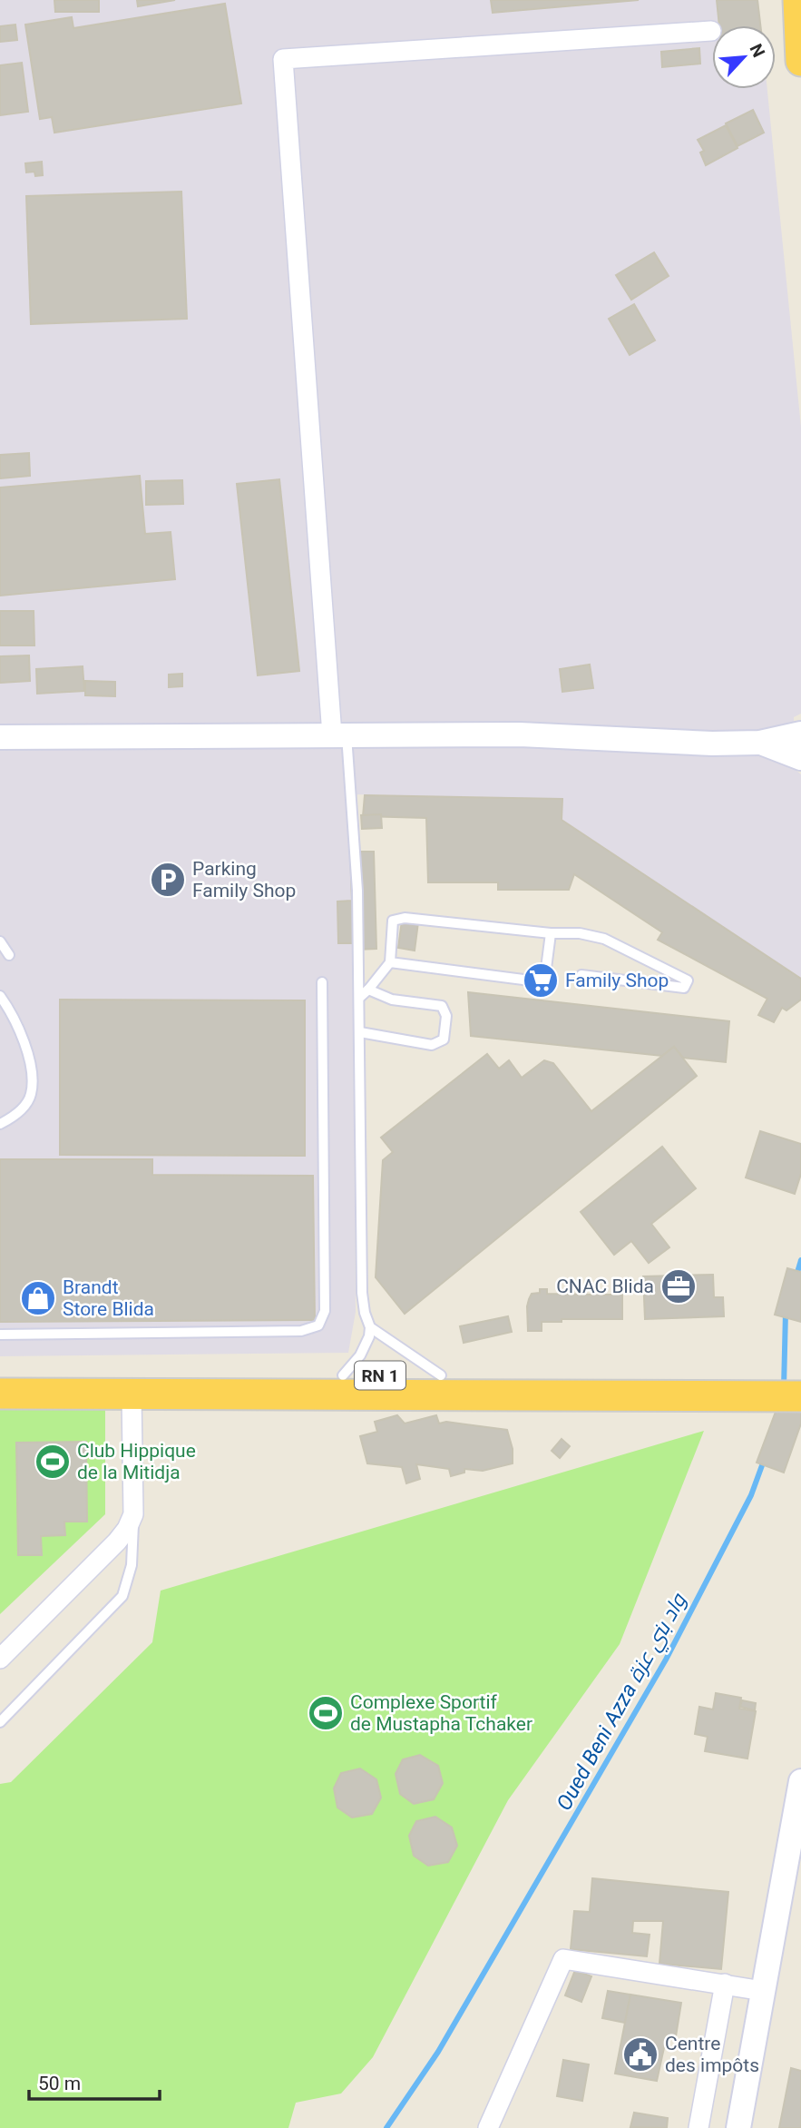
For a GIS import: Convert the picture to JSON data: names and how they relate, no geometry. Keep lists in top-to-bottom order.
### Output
{
  "streets": {
    "highway": ["RN 1"]
  },
  "water": ["Oued Beni Azza واد بني عزة"],
  "places": {
    "parking": ["Parking Family Shop"],
    "supermarket": ["Family Shop"],
    "office": ["CNAC Blida"],
    "shop": ["Brandt Store Blida"],
    "sports": ["Club Hippique de la Mitidja", "Complexe Sportif de Mustapha Tchaker"],
    "public building": ["Centre des impôts"]
  },
  "scale_bar": "50 m",
  "north": "top right"
}
